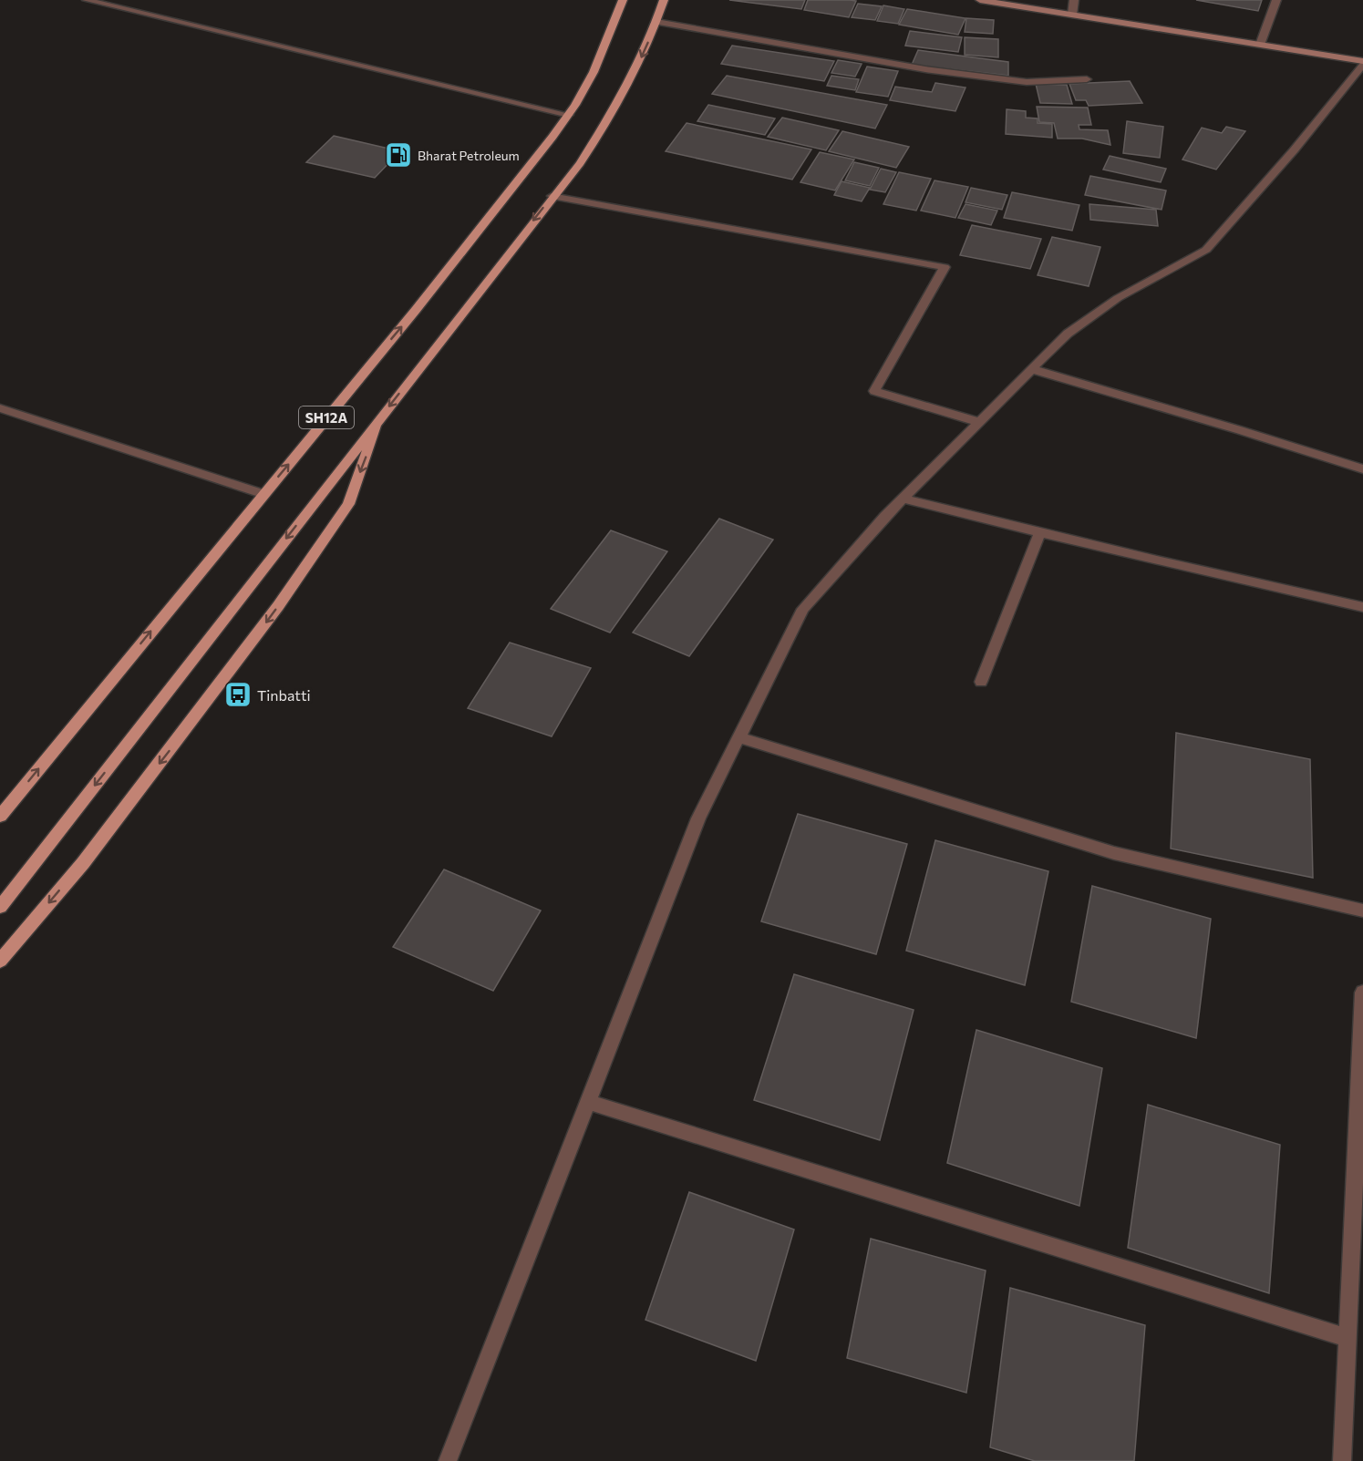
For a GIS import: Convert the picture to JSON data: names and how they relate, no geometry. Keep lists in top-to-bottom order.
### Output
{
  "streets": {
    "main road": ["SH12A"]
  },
  "places": {
    "fuel station": ["Bharat Petroleum"],
    "bus stop": ["Tinbatti"]
  }
}
